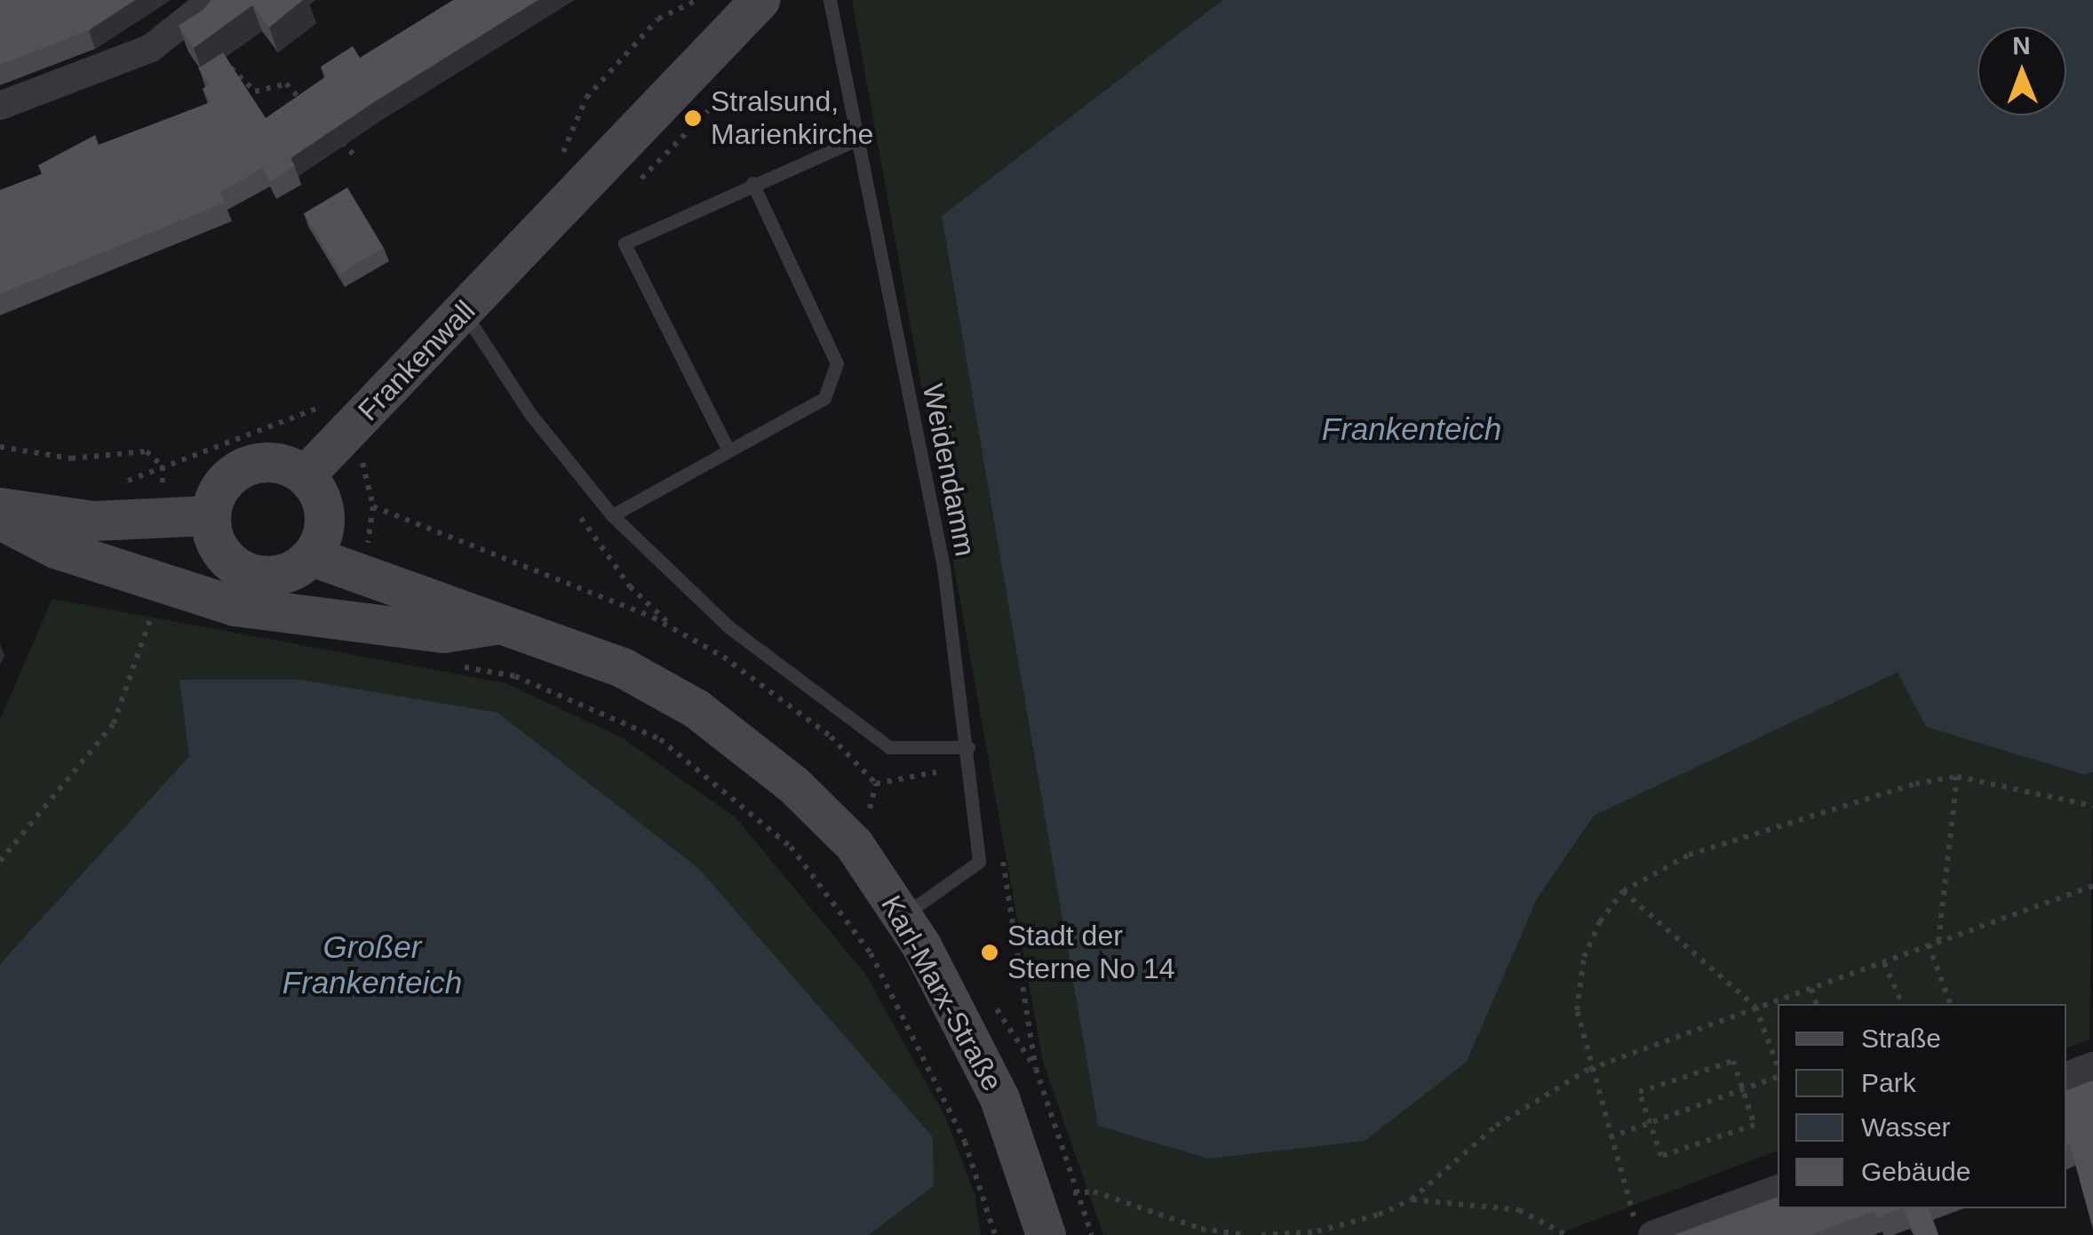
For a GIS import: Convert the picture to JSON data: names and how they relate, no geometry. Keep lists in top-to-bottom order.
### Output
{
  "streets": {
    "main road": ["Frankenwall", "Karl-Marx-Straße"],
    "lane": ["Weidendamm"]
  },
  "crossings": [
    ["Frankenwall", "Karl-Marx-Straße"],
    ["Weidendamm", "Karl-Marx-Straße"]
  ],
  "water": ["Frankenteich", "Großer Frankenteich"],
  "places": ["Stralsund, Marienkirche", "Stadt der Sterne No 14"],
  "legend": [
    "Straße",
    "Park",
    "Wasser",
    "Gebäude"
  ],
  "north": "top"
}
